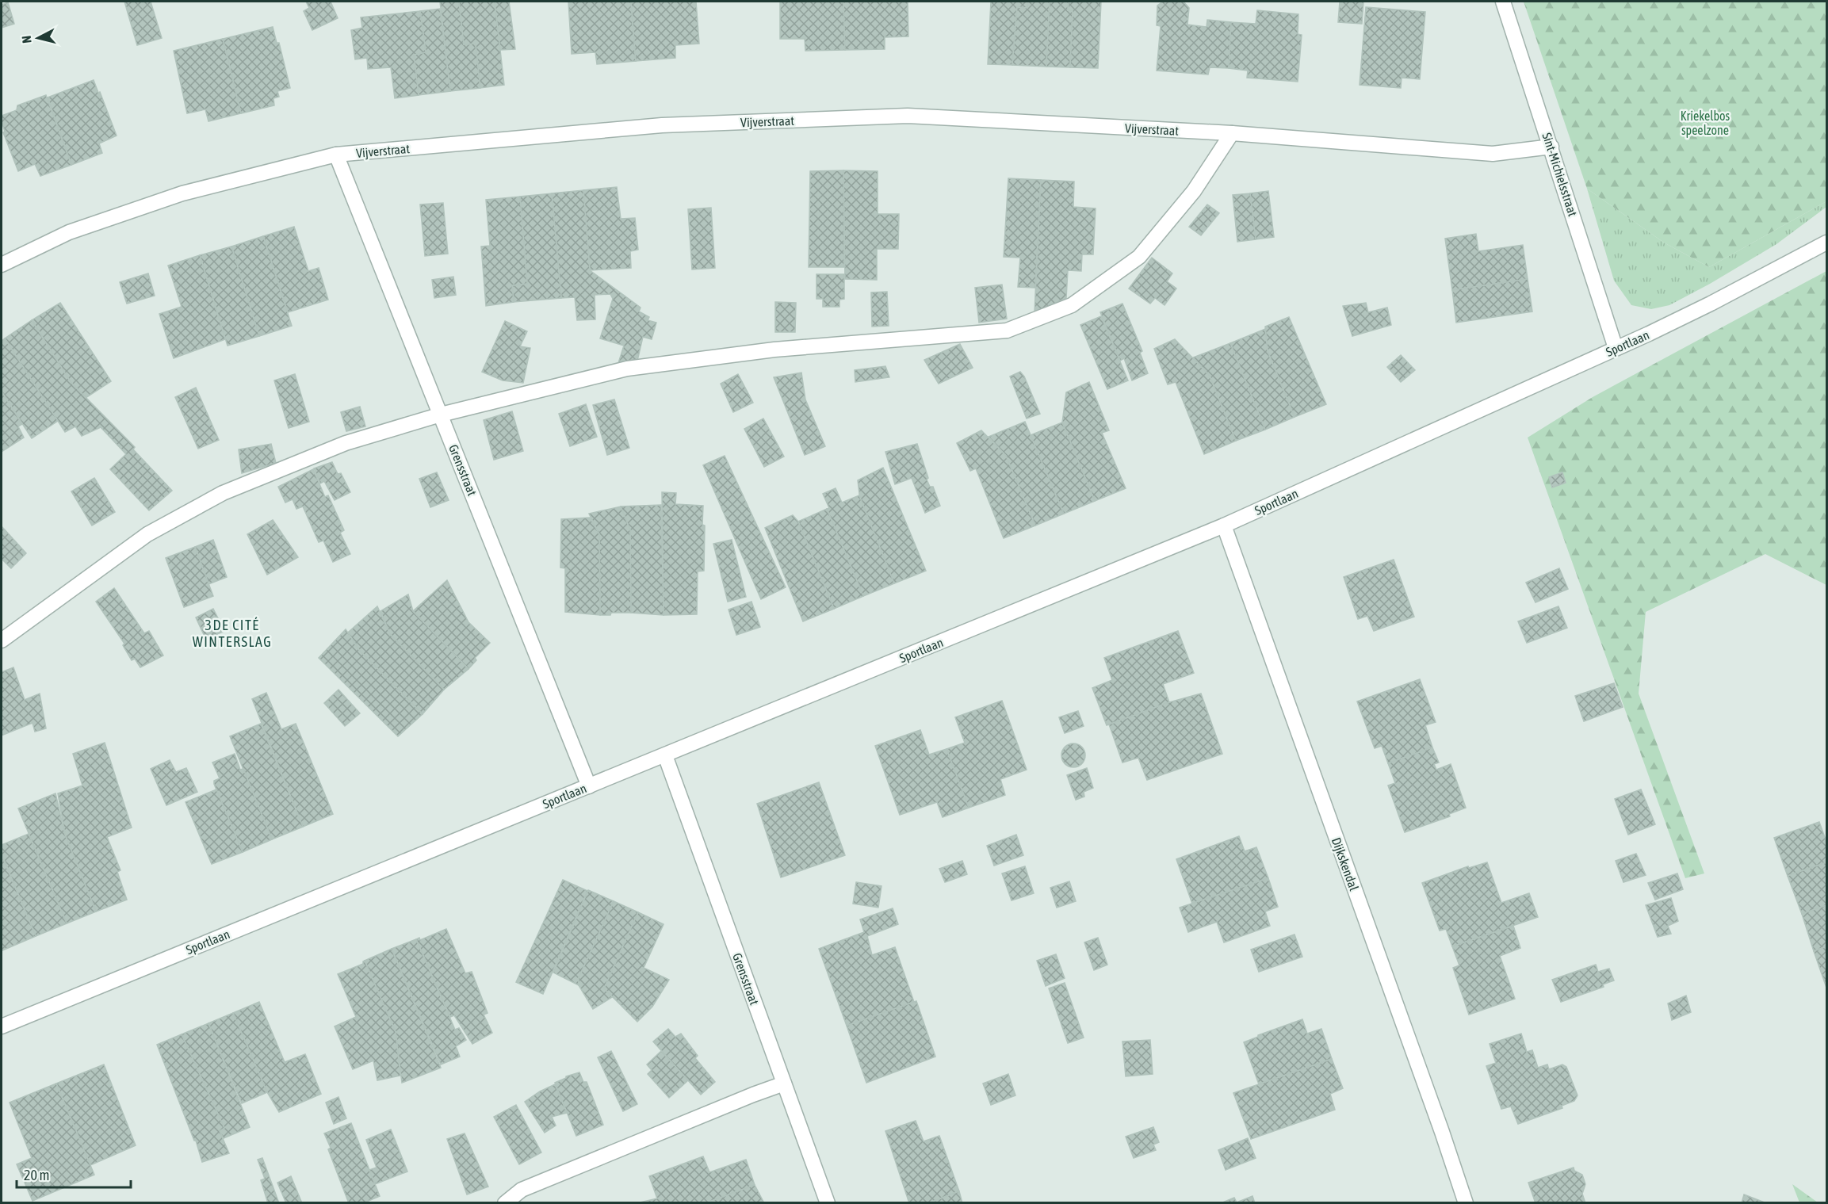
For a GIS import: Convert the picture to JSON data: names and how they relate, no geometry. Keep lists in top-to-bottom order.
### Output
{
  "streets": {
    "street": [
      "Vijverstraat",
      "Sint-Michielsstraat",
      "Sportlaan",
      "Grensstraat",
      "Dijkskendal"
    ]
  },
  "crossings": [
    ["Vijverstraat", "Sint-Michielsstraat"],
    ["Vijverstraat", "Grensstraat"],
    ["Sint-Michielsstraat", "Sportlaan"],
    ["Sportlaan", "Grensstraat"],
    ["Sportlaan", "Dijkskendal"]
  ],
  "districts": ["3DE CITÉ WINTERSLAG"],
  "parks": ["Kriekelbos speelzone"],
  "scale_bar": "20 m",
  "north": "left"
}
